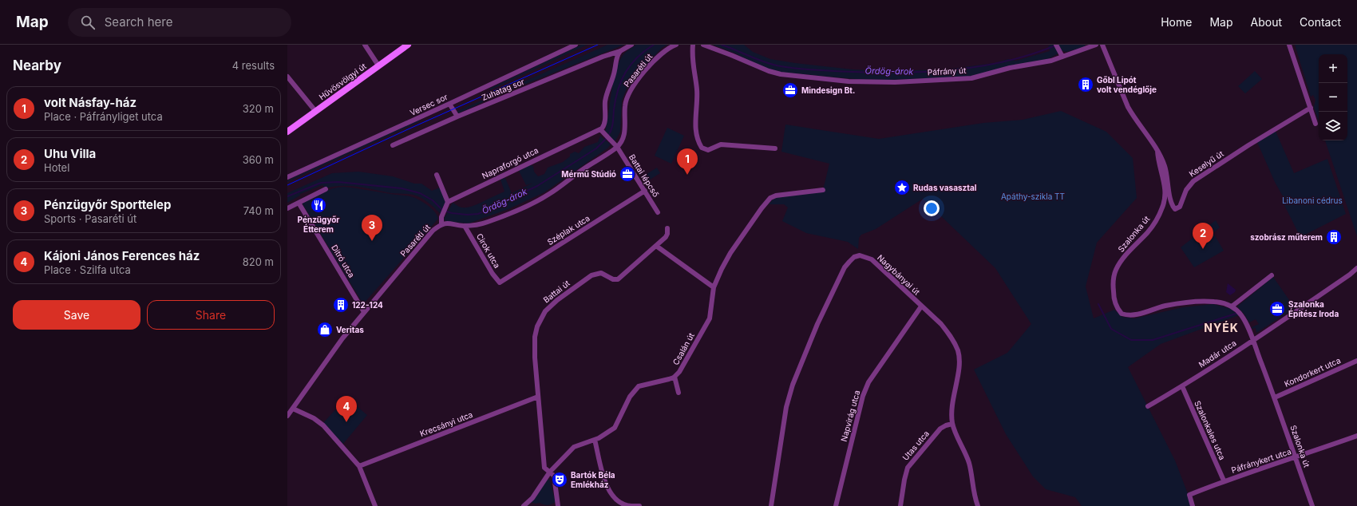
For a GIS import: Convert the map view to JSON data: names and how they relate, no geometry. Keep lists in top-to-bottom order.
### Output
{
  "streets": {
    "main road": ["Hűvösvölgyi út"],
    "street": [
      "Pasaréti út",
      "Páfrány út",
      "Zuhatag sor",
      "Versec sor",
      "Napraforgó utca",
      "Keselyű út",
      "Battai lépcső",
      "Széplak utca",
      "Szalonka út",
      "Cirok utca",
      "Ditró utca",
      "Nagybányai út",
      "Battai út",
      "Csalán út",
      "Madár utca",
      "Kondorkert utca",
      "Napvirág utca",
      "Krecsányi utca",
      "Szalonkales utca",
      "Utas utca",
      "Páfránykert utca"
    ]
  },
  "crossings": [
    ["Pasaréti út", "Battai lépcső"],
    ["Pasaréti út", "Cirok utca"],
    ["Pasaréti út", "Ditró utca"],
    ["Napraforgó utca", "Battai lépcső"],
    ["Keselyű út", "Szalonka út"],
    ["Battai lépcső", "Széplak utca"],
    ["Széplak utca", "Cirok utca"],
    ["Szalonka út", "Madár utca"],
    ["Szalonka út", "Kondorkert utca"],
    ["Szalonka út", "Páfránykert utca"],
    ["Nagybányai út", "Napvirág utca"],
    ["Nagybányai út", "Utas utca"],
    ["Battai út", "Csalán út"],
    ["Battai út", "Krecsányi utca"],
    ["Madár utca", "Szalonkales utca"],
    ["Szalonkales utca", "Páfránykert utca"]
  ],
  "districts": ["NYÉK"],
  "water": ["Ördög-árok"],
  "parks": ["Apáthy-szikla TT", "Libanoni cédrus"],
  "places": {
    "building": ["Gőbl Lipót volt vendéglője", "szobrász műterem", "122-124"],
    "office": ["Mindesign Bt.", "Mérmű Stúdió", "Szalonka Építész Iroda"],
    "place": ["Rudas vasasztal"],
    "restaurant": ["Pénzügyőr Étterem"],
    "shop": ["Veritas"],
    "theatre": ["Bartók Béla Emlékház"]
  },
  "page": {
    "header": "Map",
    "search": "Search here",
    "nav": [
      "Home",
      "Map",
      "About",
      "Contact"
    ],
    "heading": ["Nearby", "4 results"],
    "map_buttons": ["+", "−"],
    "list": [
      {
        "mark": "1",
        "name": "volt Násfay-ház",
        "note": "Place · Páfrányliget utca",
        "value": "320 m"
      },
      {
        "mark": "2",
        "name": "Uhu Villa",
        "note": "Hotel",
        "value": "360 m"
      },
      {
        "mark": "3",
        "name": "Pénzügyőr Sporttelep",
        "note": "Sports · Pasaréti út",
        "value": "740 m"
      },
      {
        "mark": "4",
        "name": "Kájoni János Ferences ház",
        "note": "Place · Szilfa utca",
        "value": "820 m"
      }
    ],
    "pins": [
      "1",
      "3",
      "2",
      "4"
    ],
    "buttons": ["Save", "Share"]
  }
}
